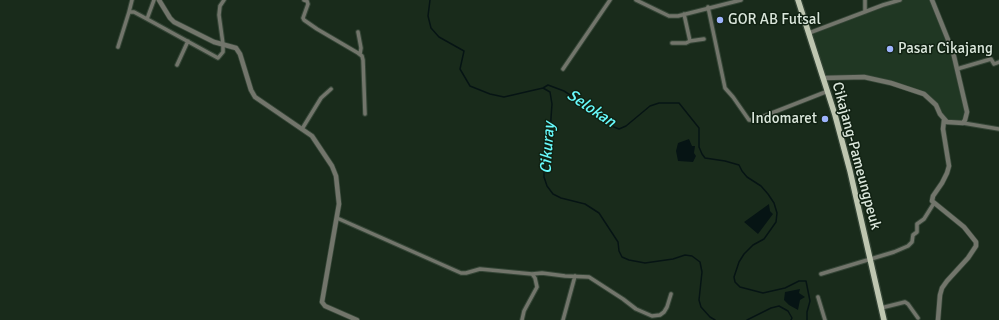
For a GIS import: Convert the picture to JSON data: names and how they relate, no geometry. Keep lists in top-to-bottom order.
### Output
{
  "streets": {
    "main road": ["Cikajang-Pameungpeuk"]
  },
  "water": ["Selokan", "Cikuray"],
  "places": ["GOR AB Futsal", "Pasar Cikajang", "Indomaret"]
}
